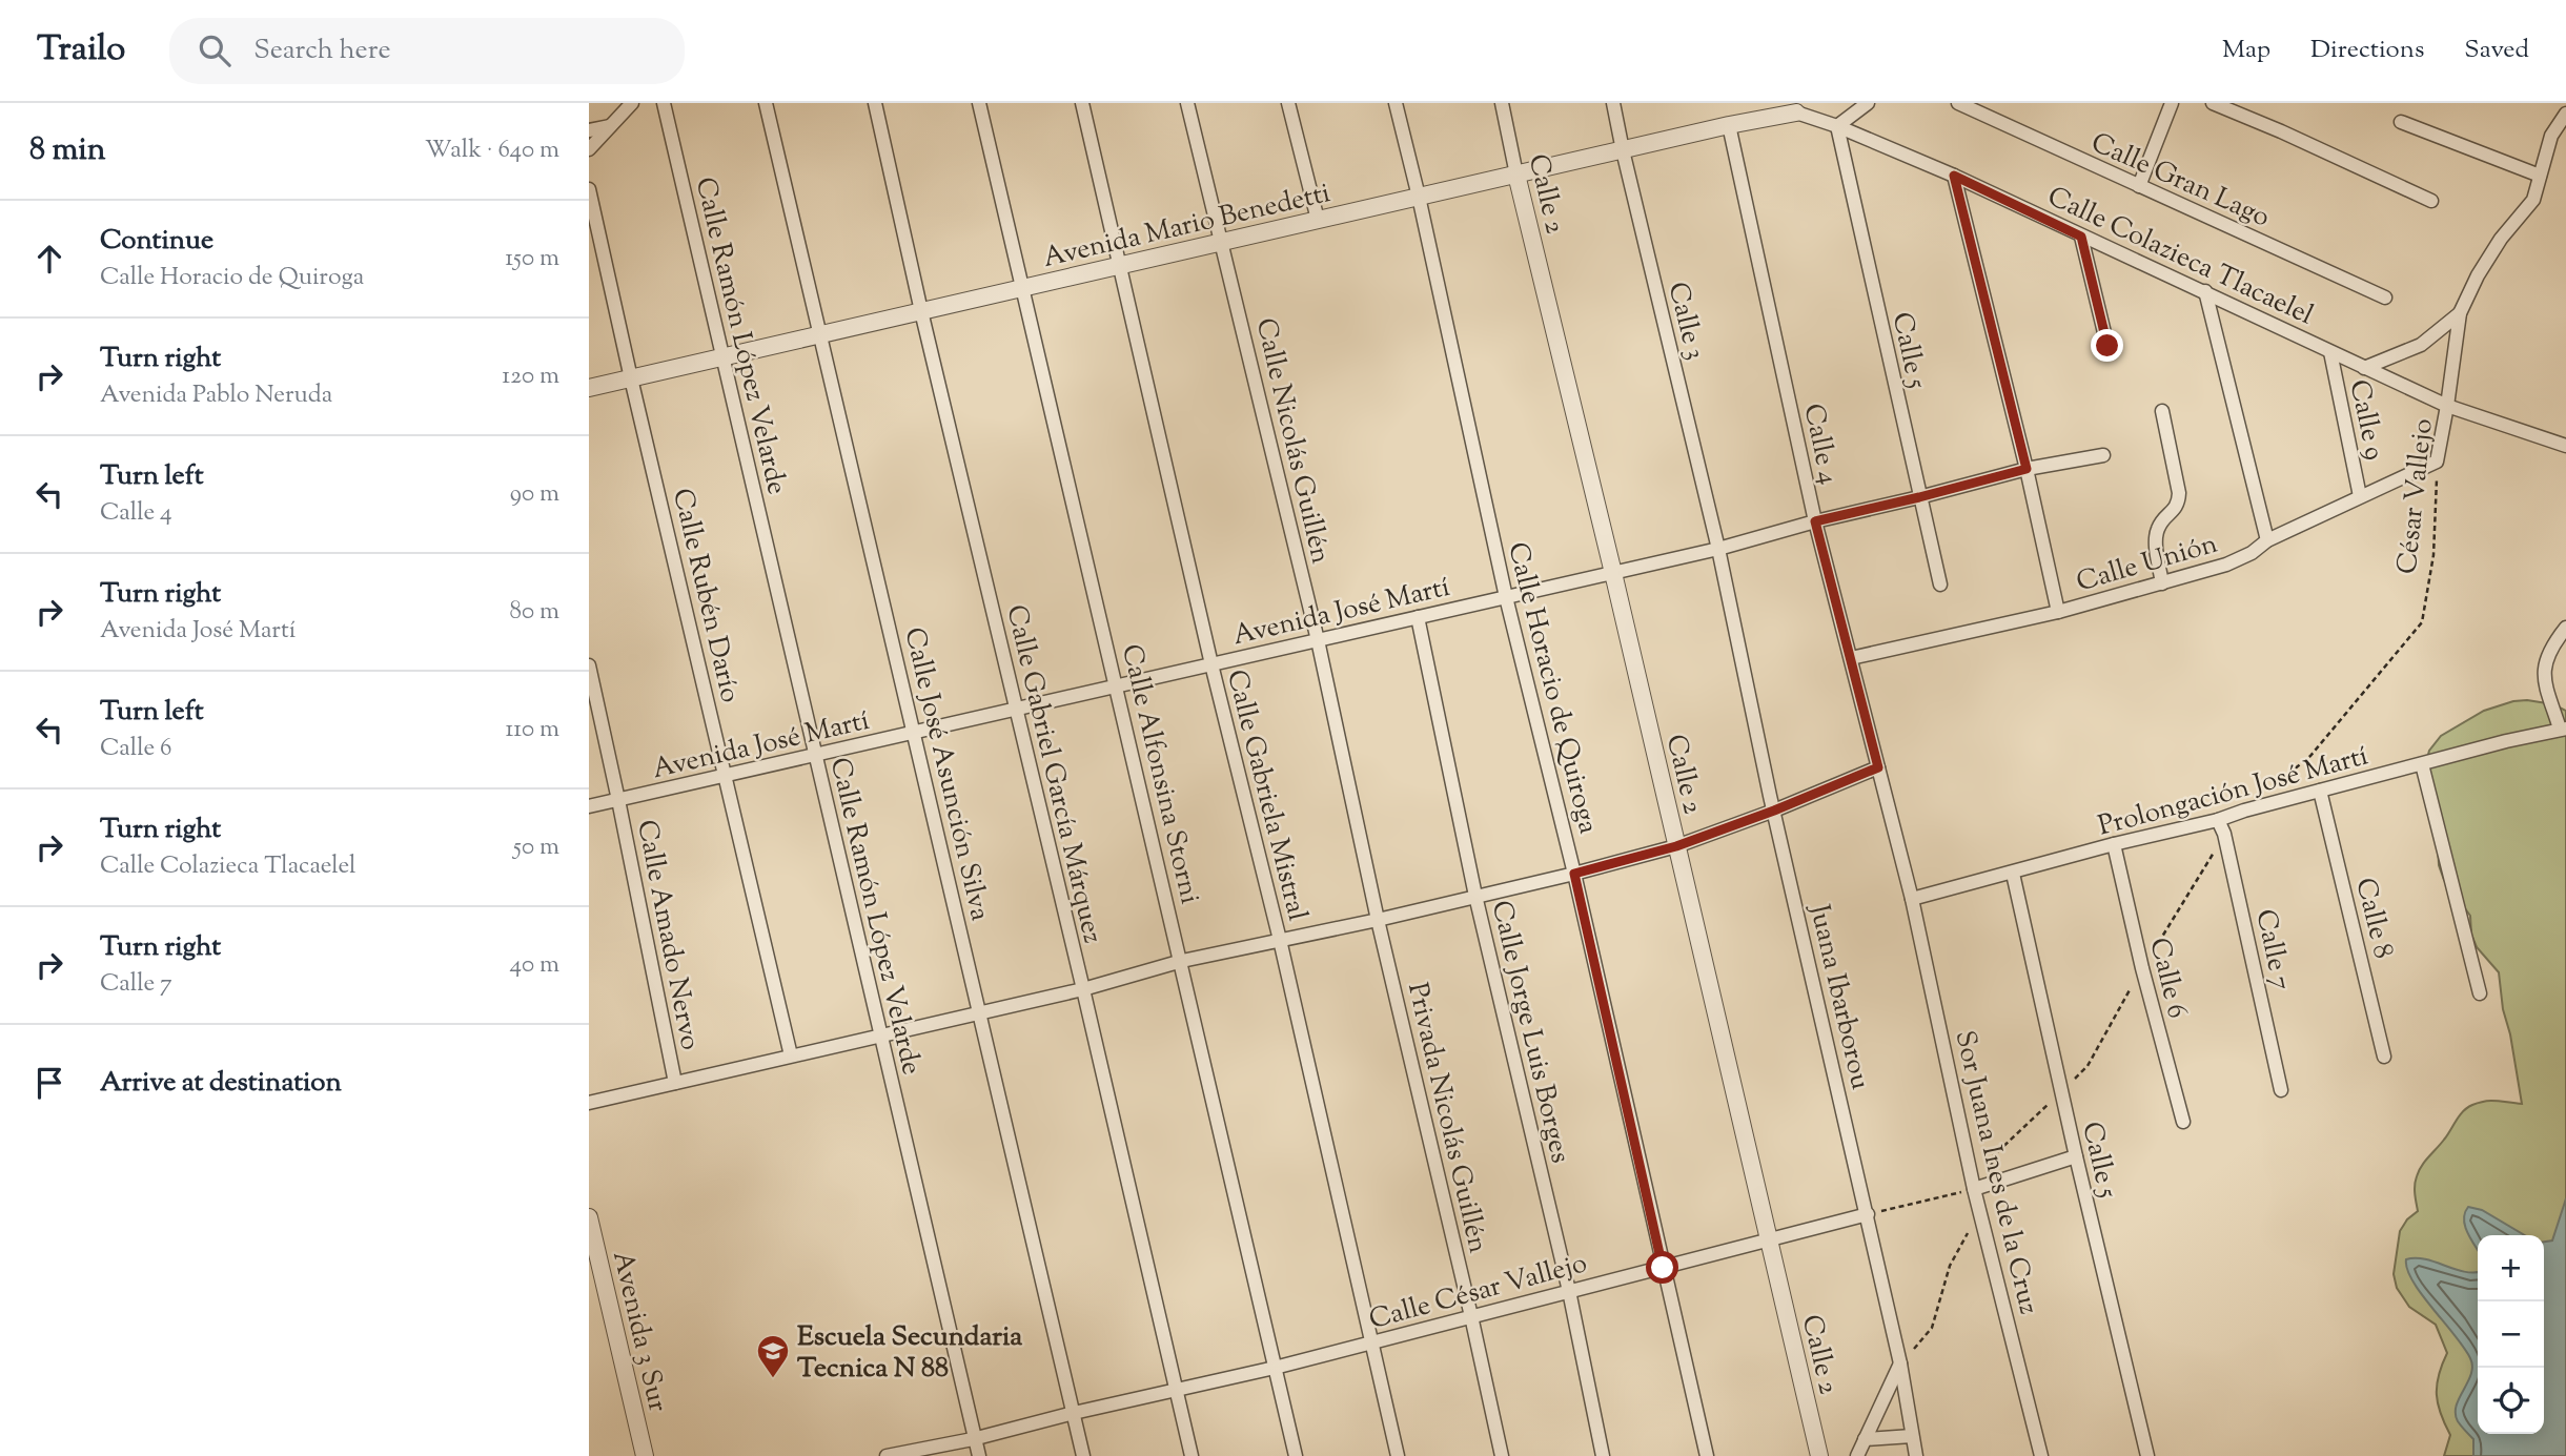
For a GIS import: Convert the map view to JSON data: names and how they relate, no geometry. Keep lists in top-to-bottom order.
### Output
{
  "streets": {
    "street": [
      "Calle Gran Lago",
      "Calle 2",
      "Avenida Mario Benedetti",
      "Calle Colazieca Tlacaelel",
      "Calle 3",
      "Calle Ramón López Velarde",
      "Calle 5",
      "Calle 9",
      "Calle Nicolás Guillén",
      "Calle 4",
      "César Vallejo",
      "Calle Unión",
      "Calle Rubén Darío",
      "Avenida José Martí",
      "Calle Horacio de Quiroga",
      "Calle José Asunción Silva",
      "Calle Gabriel García Márquez",
      "Calle Alfonsina Storni",
      "Prolongación José Martí",
      "Calle Gabriela Mistral",
      "Calle 8",
      "Calle Amado Nervo",
      "Calle 7",
      "Calle 6",
      "Juana Ibarborou",
      "Calle Jorge Luis Borges",
      "Privada Nicolás Guillén",
      "Sor Juana Ines de la Cruz",
      "Calle César Vallejo",
      "Avenida 3 Sur"
    ]
  },
  "crossings": [
    ["Calle 2", "Avenida Mario Benedetti"],
    ["Calle 2", "Avenida José Martí"],
    ["Calle 2", "Calle César Vallejo"],
    ["Avenida Mario Benedetti", "Calle Colazieca Tlacaelel"],
    ["Avenida Mario Benedetti", "Calle 3"],
    ["Avenida Mario Benedetti", "Calle Ramón López Velarde"],
    ["Avenida Mario Benedetti", "Calle Nicolás Guillén"],
    ["Avenida Mario Benedetti", "Calle 4"],
    ["Avenida Mario Benedetti", "Calle Rubén Darío"],
    ["Avenida Mario Benedetti", "Calle Horacio de Quiroga"],
    ["Avenida Mario Benedetti", "Calle José Asunción Silva"],
    ["Avenida Mario Benedetti", "Calle Gabriel García Márquez"],
    ["Avenida Mario Benedetti", "Calle Alfonsina Storni"],
    ["Avenida Mario Benedetti", "Calle Gabriela Mistral"],
    ["Calle Colazieca Tlacaelel", "Calle 5"],
    ["Calle Colazieca Tlacaelel", "Calle 9"],
    ["Calle Colazieca Tlacaelel", "César Vallejo"],
    ["Calle 3", "Avenida José Martí"],
    ["Calle 3", "Juana Ibarborou"],
    ["Calle Ramón López Velarde", "Avenida José Martí"],
    ["Calle Ramón López Velarde", "Calle César Vallejo"],
    ["Calle 5", "Avenida José Martí"],
    ["Calle 5", "Prolongación José Martí"],
    ["Calle 9", "Calle Unión"],
    ["Calle Nicolás Guillén", "Avenida José Martí"],
    ["Calle Nicolás Guillén", "Privada Nicolás Guillén"],
    ["Calle 4", "Calle Unión"],
    ["Calle 4", "Avenida José Martí"],
    ["Calle 4", "Prolongación José Martí"],
    ["Calle 4", "Sor Juana Ines de la Cruz"],
    ["César Vallejo", "Calle Unión"],
    ["Calle Rubén Darío", "Avenida José Martí"],
    ["Avenida José Martí", "Calle Horacio de Quiroga"],
    ["Avenida José Martí", "Calle José Asunción Silva"],
    ["Avenida José Martí", "Calle Gabriel García Márquez"],
    ["Avenida José Martí", "Calle Alfonsina Storni"],
    ["Avenida José Martí", "Calle Gabriela Mistral"],
    ["Avenida José Martí", "Calle Amado Nervo"],
    ["Avenida José Martí", "Juana Ibarborou"],
    ["Avenida José Martí", "Calle Jorge Luis Borges"],
    ["Calle Horacio de Quiroga", "Calle César Vallejo"],
    ["Calle José Asunción Silva", "Calle César Vallejo"],
    ["Calle Gabriel García Márquez", "Calle César Vallejo"],
    ["Calle Alfonsina Storni", "Calle César Vallejo"],
    ["Prolongación José Martí", "Calle 8"],
    ["Prolongación José Martí", "Calle 7"],
    ["Prolongación José Martí", "Calle 6"],
    ["Prolongación José Martí", "Sor Juana Ines de la Cruz"],
    ["Calle Gabriela Mistral", "Calle César Vallejo"],
    ["Juana Ibarborou", "Calle César Vallejo"],
    ["Calle Jorge Luis Borges", "Calle César Vallejo"],
    ["Privada Nicolás Guillén", "Calle César Vallejo"]
  ],
  "places": {
    "school or university": ["Escuela Secundaria Tecnica N 88"]
  },
  "page": {
    "header": "Trailo",
    "search": "Search here",
    "nav": ["Map", "Directions", "Saved"],
    "heading": ["8 min", "Walk · 640 m"],
    "list": [
      ["Continue", "Calle Horacio de Quiroga", "150 m"],
      ["Turn right", "Avenida Pablo Neruda", "120 m"],
      ["Turn left", "Calle 4", "90 m"],
      ["Turn right", "Avenida José Martí", "80 m"],
      ["Turn left", "Calle 6", "110 m"],
      ["Turn right", "Calle Colazieca Tlacaelel", "50 m"],
      ["Turn right", "Calle 7", "40 m"],
      "Arrive at destination"
    ],
    "map_buttons": ["+", "−"]
  }
}
